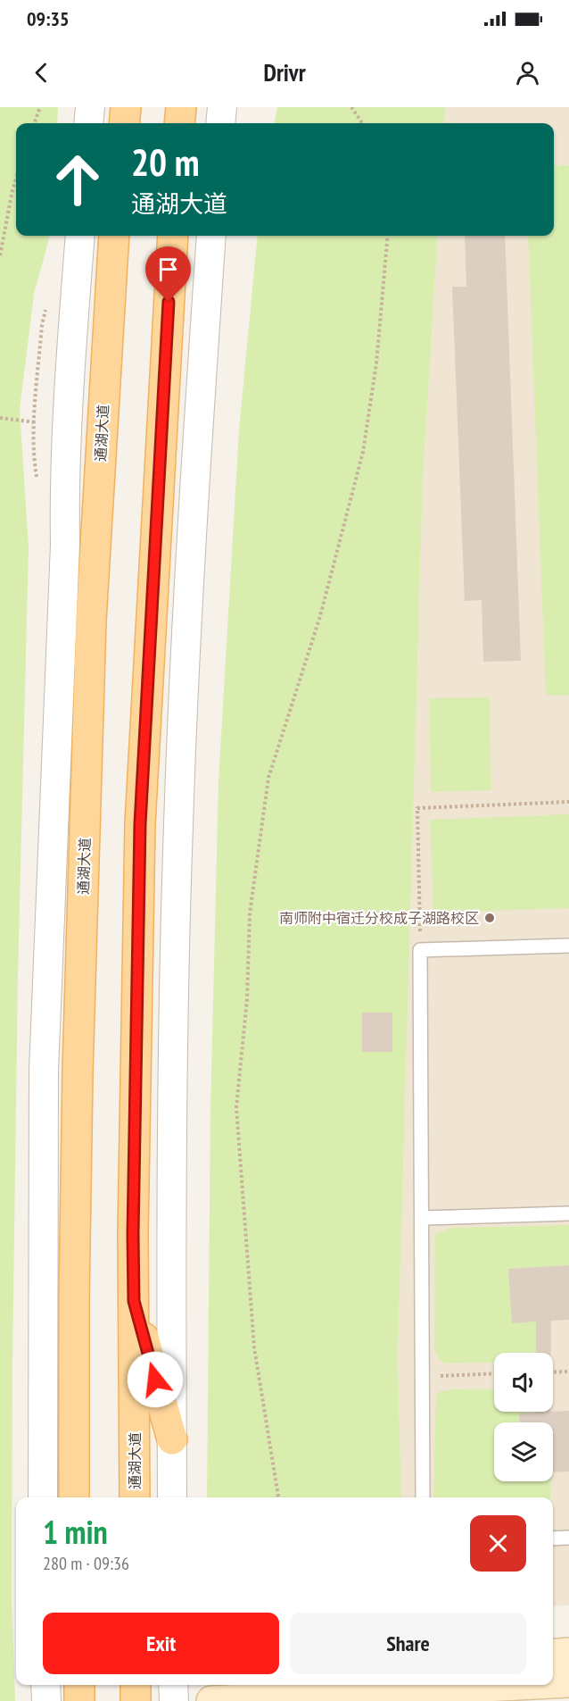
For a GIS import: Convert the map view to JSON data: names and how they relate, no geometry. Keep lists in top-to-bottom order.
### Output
{
  "streets": {
    "main road": ["通湖大道"]
  },
  "places": ["南师附中宿迁分校成子湖路校区"],
  "page": {
    "status": "09:35",
    "header": "Drivr",
    "turn": ["20 m", "通湖大道"],
    "heading": ["1 min", "280 m · 09:36"],
    "buttons": ["Exit", "Share"]
  }
}
